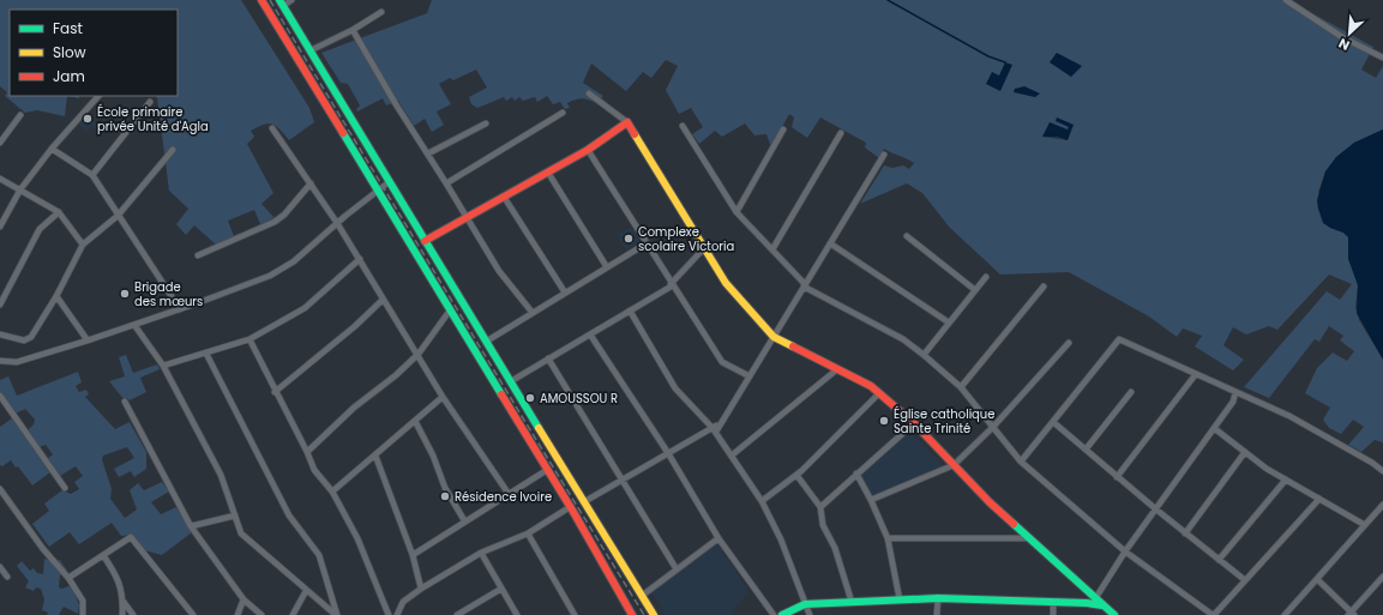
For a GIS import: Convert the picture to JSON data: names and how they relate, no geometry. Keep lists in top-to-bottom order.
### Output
{
  "places": [
    "École primaire privée Unité d'Agla",
    "Complexe scolaire Victoria",
    "Brigade des mœurs",
    "AMOUSSOU R",
    "Église catholique Sainte Trinité",
    "Résidence Ivoire"
  ],
  "legend": ["Fast", "Slow", "Jam"],
  "north": "bottom left"
}
